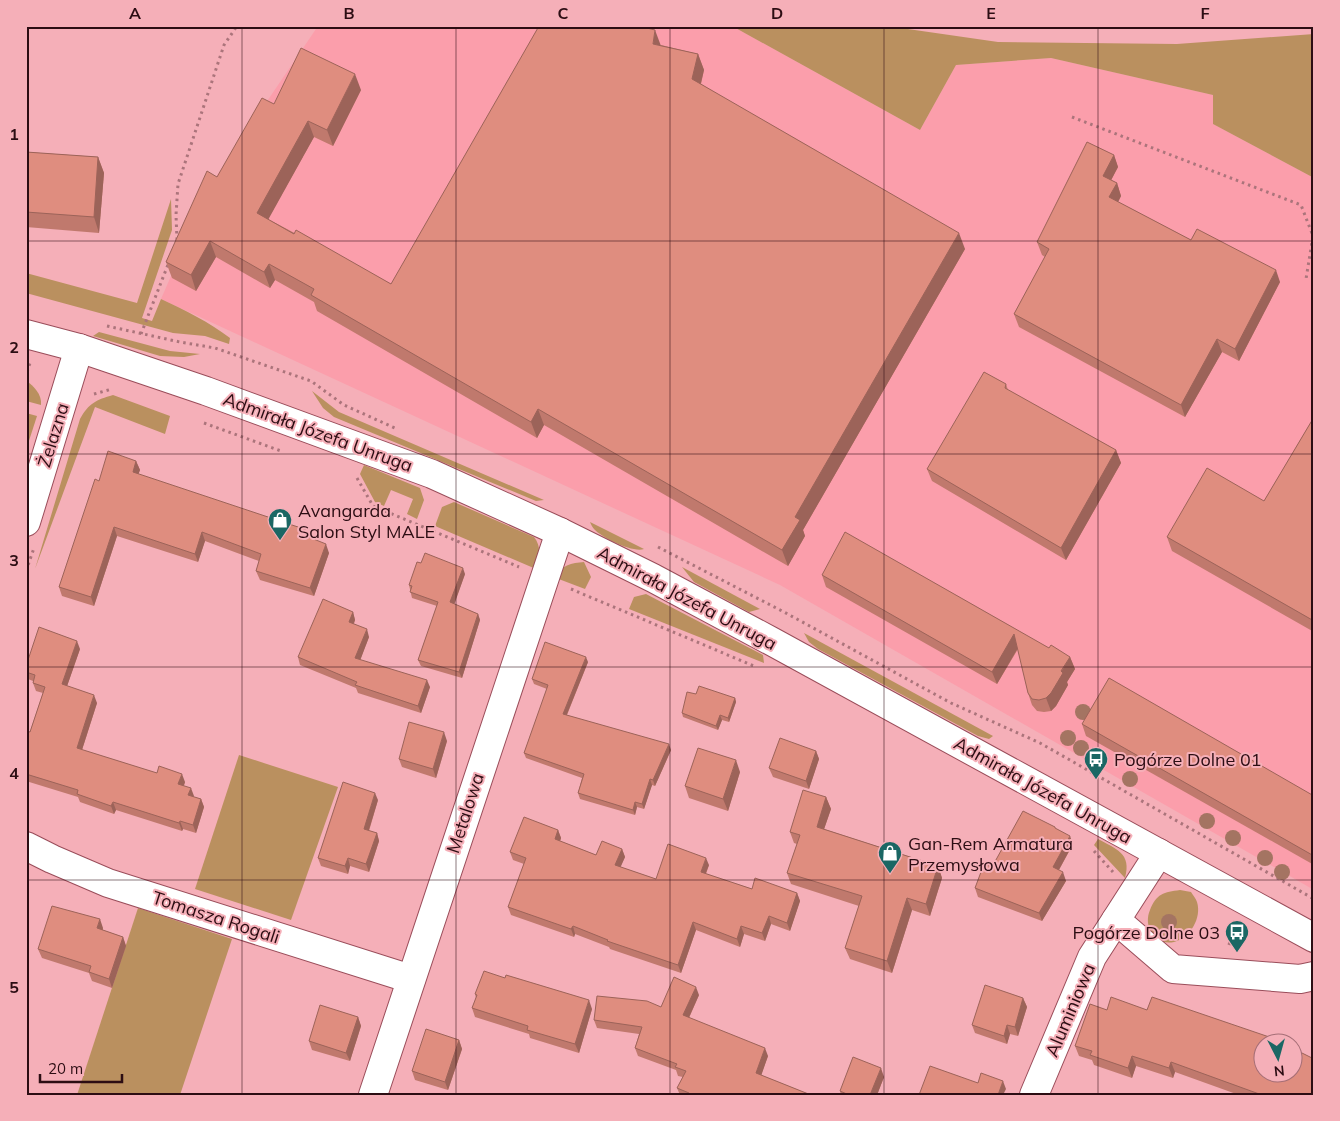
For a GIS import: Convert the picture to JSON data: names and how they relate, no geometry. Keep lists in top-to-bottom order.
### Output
{
  "streets": {
    "street": [
      "Admirała Józefa Unruga",
      "Żelazna",
      "Metalowa",
      "Tomasza Rogali",
      "Aluminiowa"
    ]
  },
  "crossings": [
    ["Admirała Józefa Unruga", "Żelazna"],
    ["Admirała Józefa Unruga", "Metalowa"],
    ["Admirała Józefa Unruga", "Aluminiowa"],
    ["Metalowa", "Tomasza Rogali"]
  ],
  "places": {
    "shop": ["Avangarda Salon Styl MALE", "Gan-Rem Armatura Przemysłowa"],
    "bus stop": ["Pogórze Dolne 01", "Pogórze Dolne 03"]
  },
  "scale_bar": "20 m",
  "north": "bottom",
  "grid": {
    "columns": [
      "A",
      "B",
      "C",
      "D",
      "E",
      "F"
    ],
    "rows": [
      "1",
      "2",
      "3",
      "4",
      "5"
    ]
  }
}
